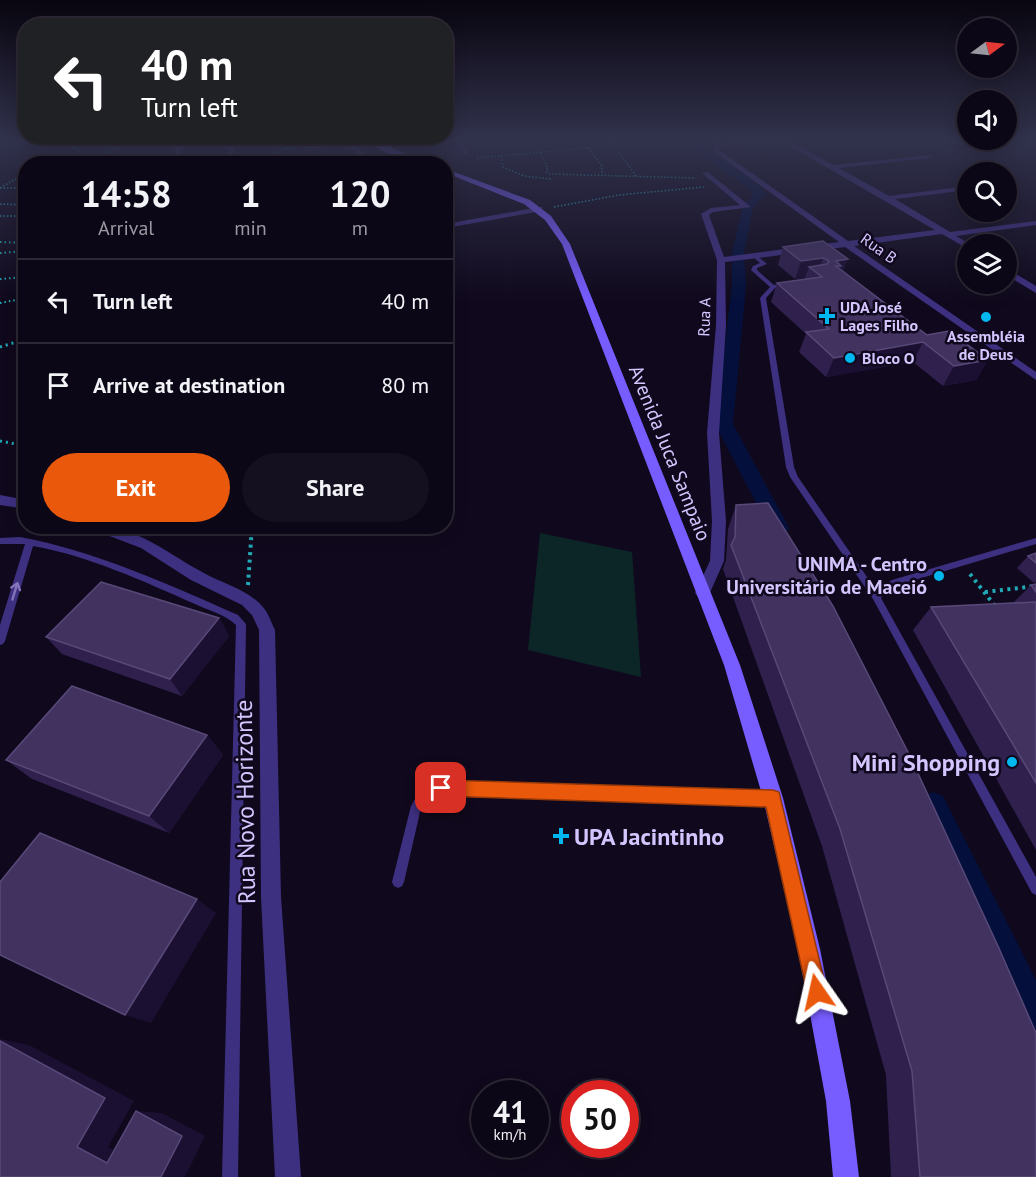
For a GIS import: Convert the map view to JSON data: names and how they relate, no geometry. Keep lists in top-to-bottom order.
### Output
{
  "streets": {
    "main road": ["Avenida Juca Sampaio"],
    "street": ["Rua B", "Rua A", "Rua Novo Horizonte"]
  },
  "crossings": [
    ["Rua A", "Avenida Juca Sampaio"]
  ],
  "places": {
    "health": ["UDA José Lages Filho", "UPA Jacintinho"],
    "other": [
      "Assembléia de Deus",
      "Bloco O",
      "UNIMA - Centro Universitário de Maceió",
      "Mini Shopping"
    ]
  },
  "north": "right",
  "page": {
    "turn": ["40 m", "Turn left"],
    "eta": [
      "14:58",
      "Arrival",
      "1",
      "min",
      "120",
      "m"
    ],
    "list": [
      {
        "name": "Turn left",
        "value": "40 m"
      },
      {
        "name": "Arrive at destination",
        "value": "80 m"
      }
    ],
    "buttons": ["Exit", "Share"],
    "speed": "41 km/h",
    "limit": "50"
  }
}
